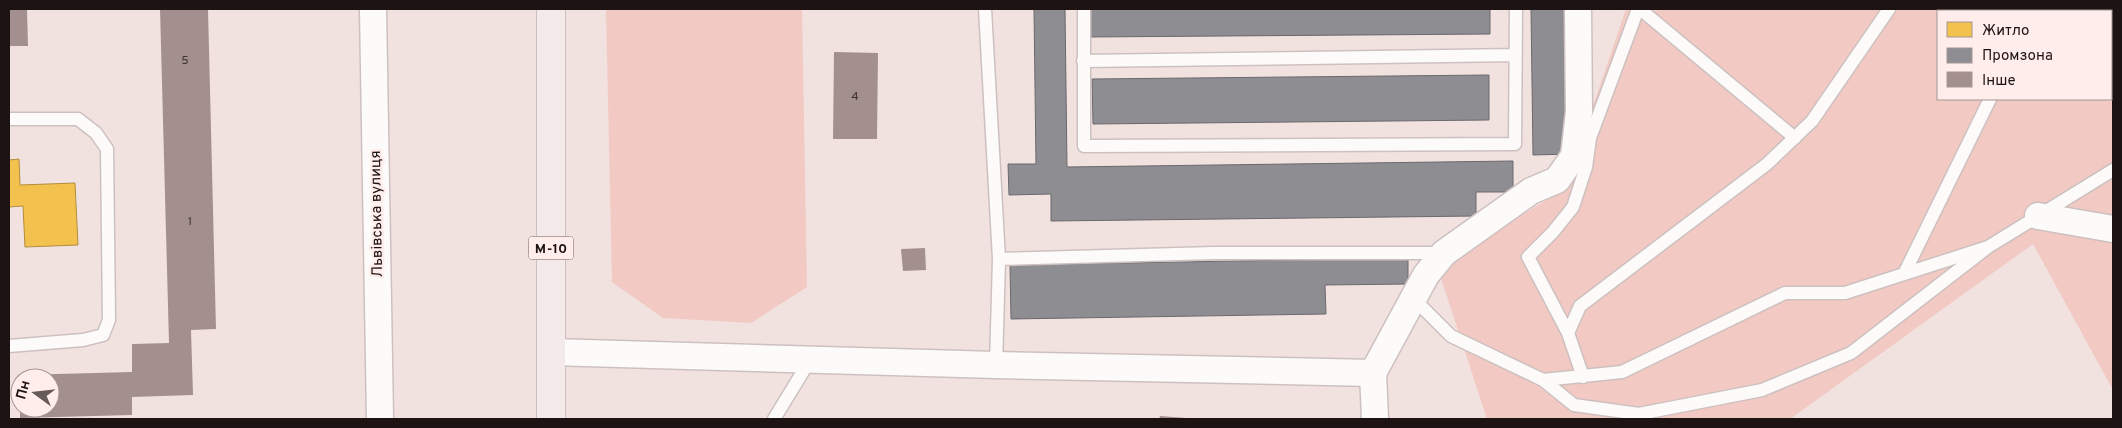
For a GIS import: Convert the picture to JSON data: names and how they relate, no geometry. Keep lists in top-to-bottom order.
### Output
{
  "streets": {
    "highway": ["М-10"],
    "street": ["Львівська вулиця"]
  },
  "house_numbers": ["5", "4", "1"],
  "legend": ["Житло", "Промзона", "Інше"],
  "north": "left"
}
